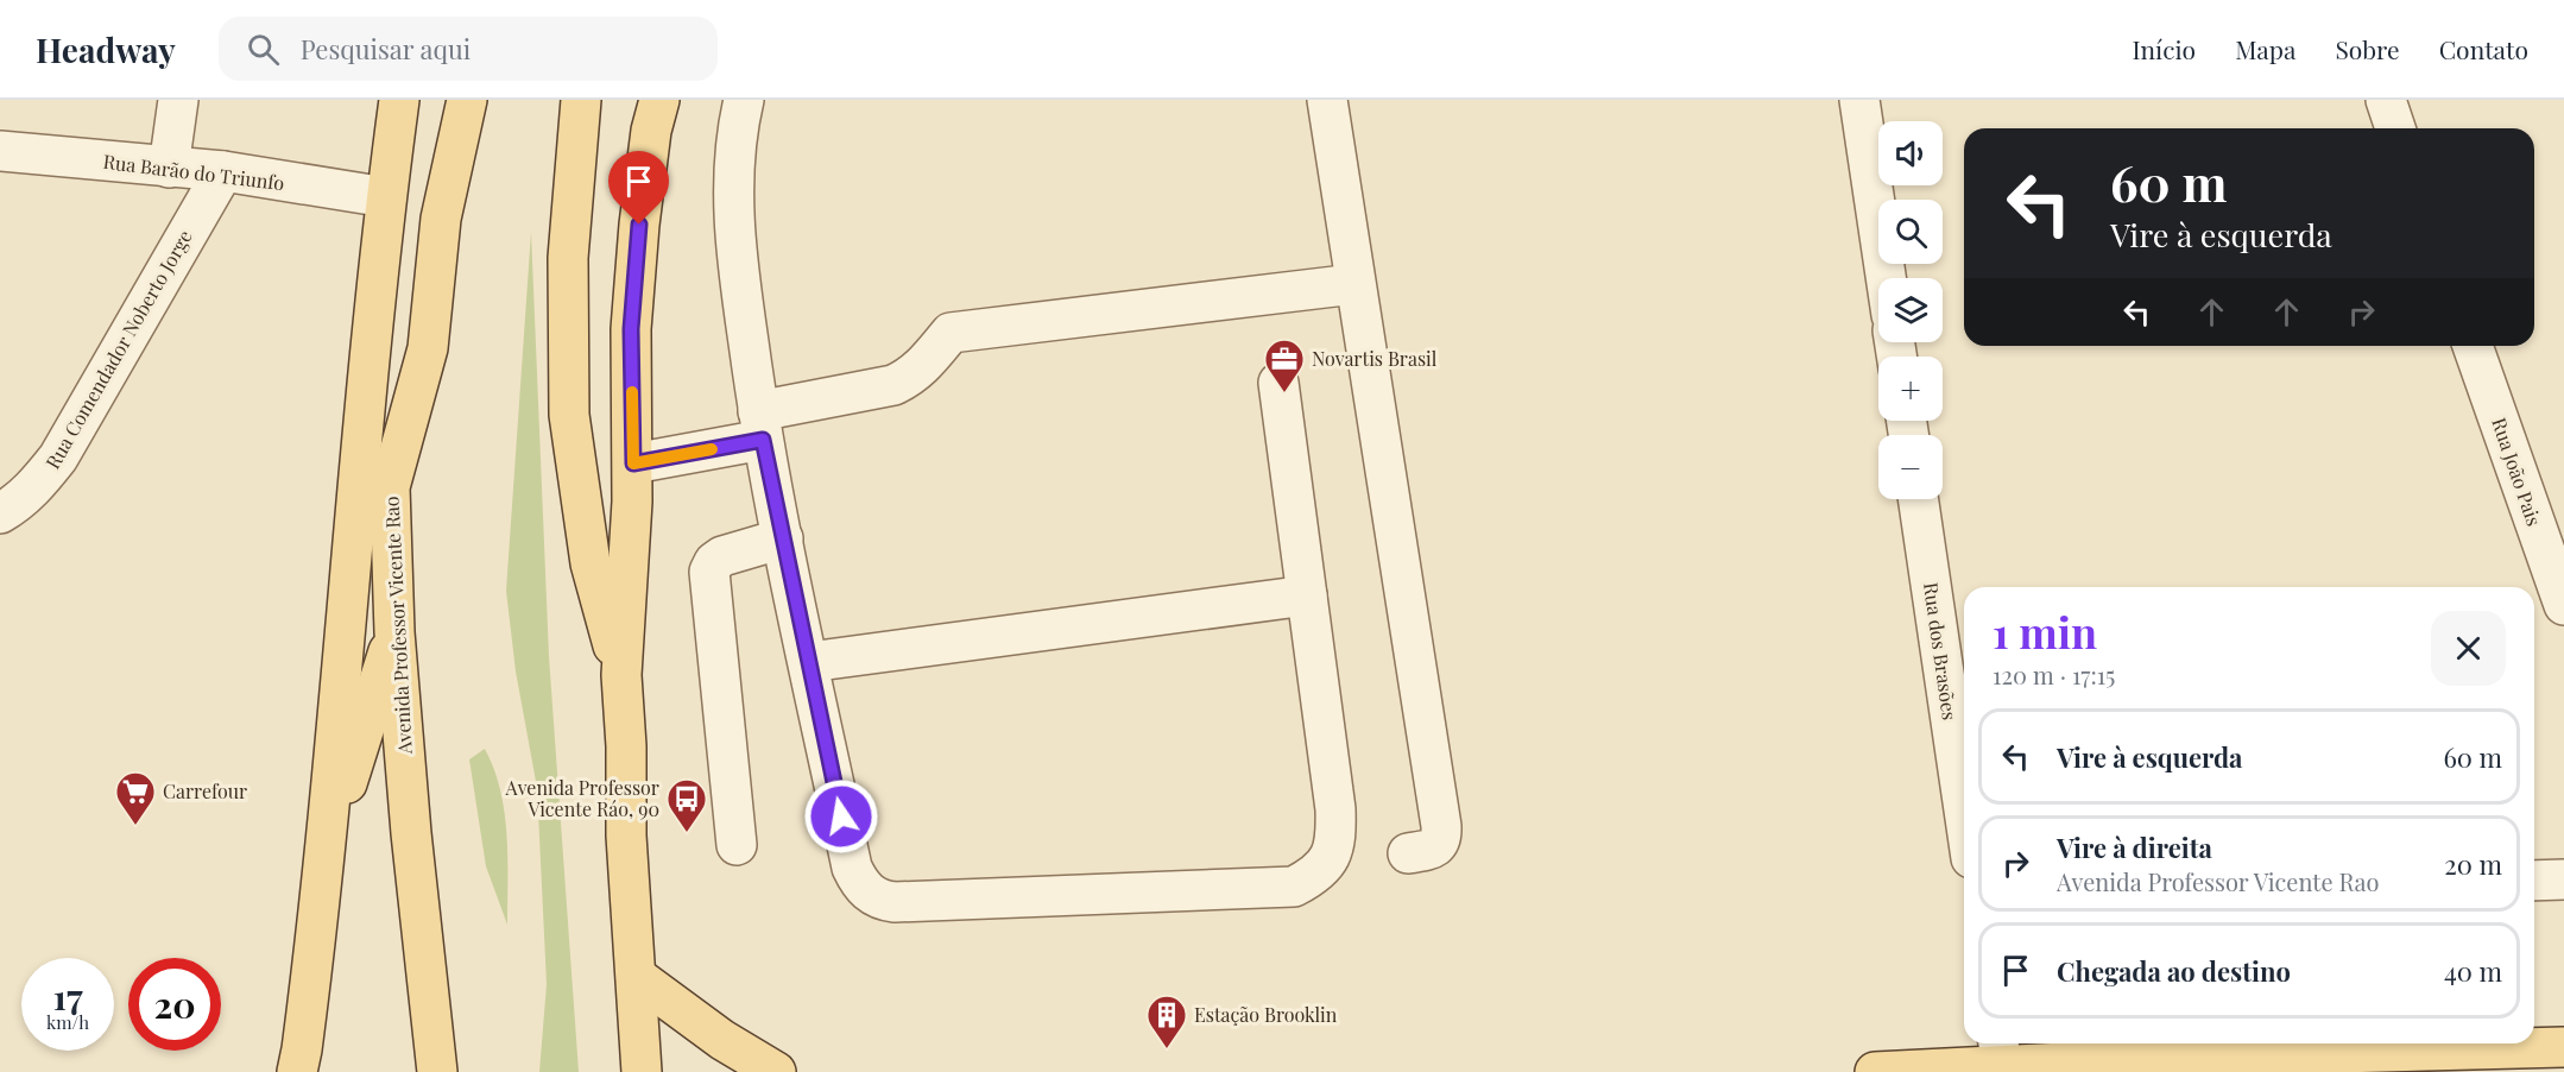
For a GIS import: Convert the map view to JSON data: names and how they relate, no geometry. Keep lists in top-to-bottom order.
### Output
{
  "streets": {
    "main road": ["Avenida Professor Vicente Rao"],
    "street": [
      "Rua Barão do Triunfo",
      "Rua Comendador Noberto Jorge",
      "Rua João Pais",
      "Rua dos Brasões"
    ]
  },
  "crossings": [
    ["Rua Barão do Triunfo", "Rua Comendador Noberto Jorge"]
  ],
  "places": {
    "office": ["Novartis Brasil"],
    "supermarket": ["Carrefour"],
    "bus stop": ["Avenida Professor Vicente Ráo, 90"],
    "building": ["Estação Brooklin"]
  },
  "page": {
    "header": "Headway",
    "search": "Pesquisar aqui",
    "nav": [
      "Início",
      "Mapa",
      "Sobre",
      "Contato"
    ],
    "map_buttons": ["+", "−"],
    "turn": ["60 m", "Vire à esquerda"],
    "heading": ["1 min", "120 m · 17:15"],
    "list": [
      {
        "name": "Vire à esquerda",
        "value": "60 m"
      },
      {
        "name": "Vire à direita",
        "note": "Avenida Professor Vicente Rao",
        "value": "20 m"
      },
      {
        "name": "Chegada ao destino",
        "value": "40 m"
      }
    ],
    "speed": "17 km/h",
    "limit": "20"
  }
}
